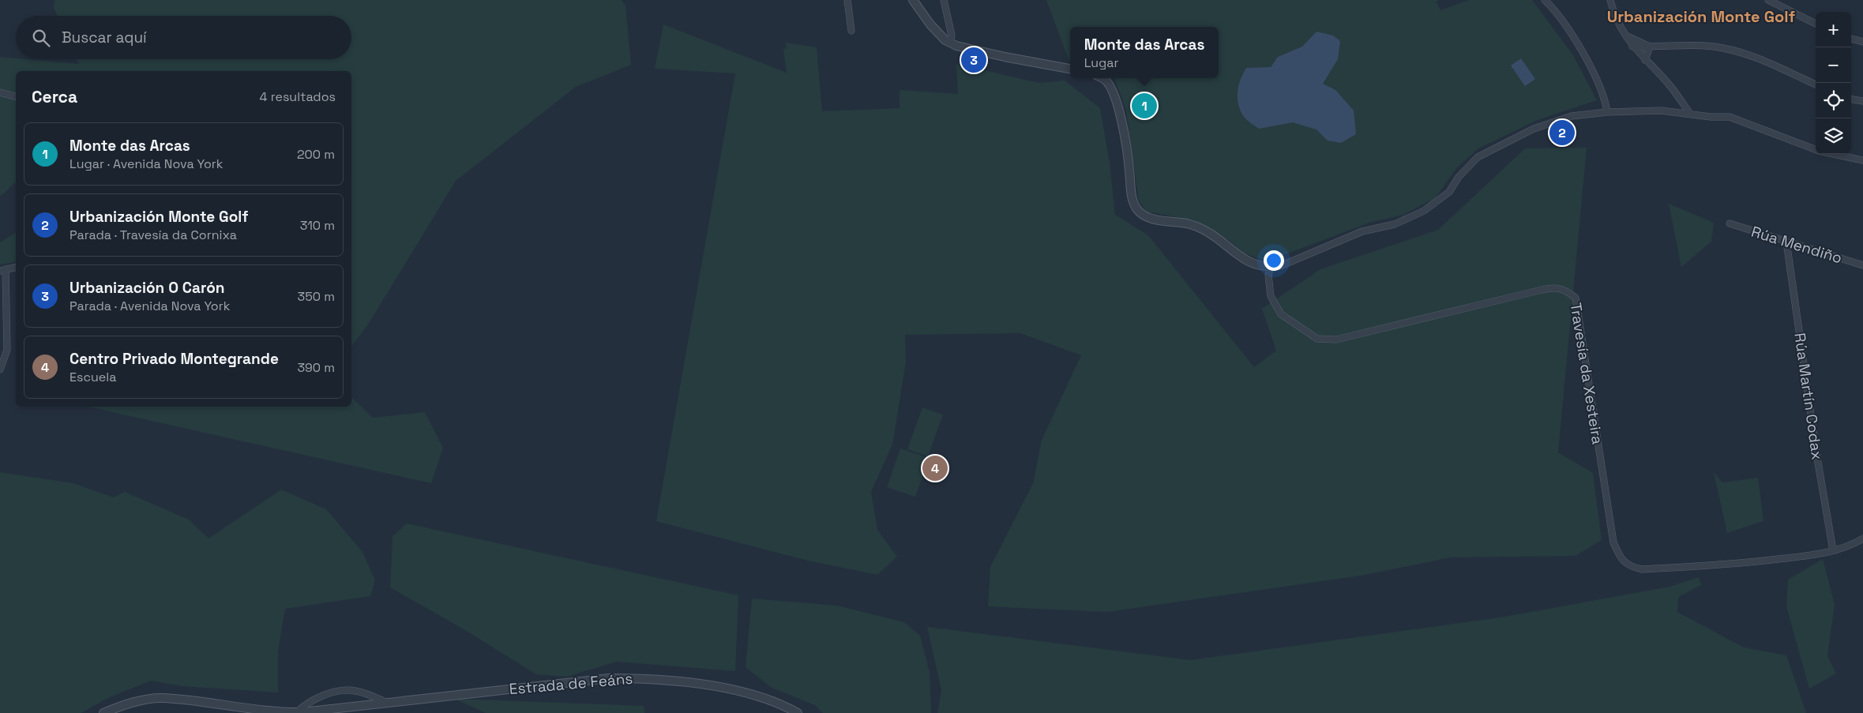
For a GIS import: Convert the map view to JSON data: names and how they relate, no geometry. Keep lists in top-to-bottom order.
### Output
{
  "streets": {
    "street": [
      "Rúa Mendiño",
      "Travesía da Xesteira",
      "Rúa Martín Codax",
      "Estrada de Feáns"
    ]
  },
  "crossings": [
    ["Rúa Mendiño", "Rúa Martín Codax"],
    ["Travesía da Xesteira", "Rúa Martín Codax"]
  ],
  "districts": ["Urbanización Monte Golf"],
  "page": {
    "map_buttons": ["+", "−"],
    "search": "Buscar aquí",
    "popup": ["Monte das Arcas", "Lugar"],
    "pins": [
      "3",
      "1",
      "2",
      "4"
    ],
    "heading": ["Cerca", "4 resultados"],
    "list": [
      {
        "mark": "1",
        "name": "Monte das Arcas",
        "note": "Lugar · Avenida Nova York",
        "value": "200 m"
      },
      {
        "mark": "2",
        "name": "Urbanización Monte Golf",
        "note": "Parada · Travesía da Cornixa",
        "value": "310 m"
      },
      {
        "mark": "3",
        "name": "Urbanización O Carón",
        "note": "Parada · Avenida Nova York",
        "value": "350 m"
      },
      {
        "mark": "4",
        "name": "Centro Privado Montegrande",
        "note": "Escuela",
        "value": "390 m"
      }
    ]
  }
}
